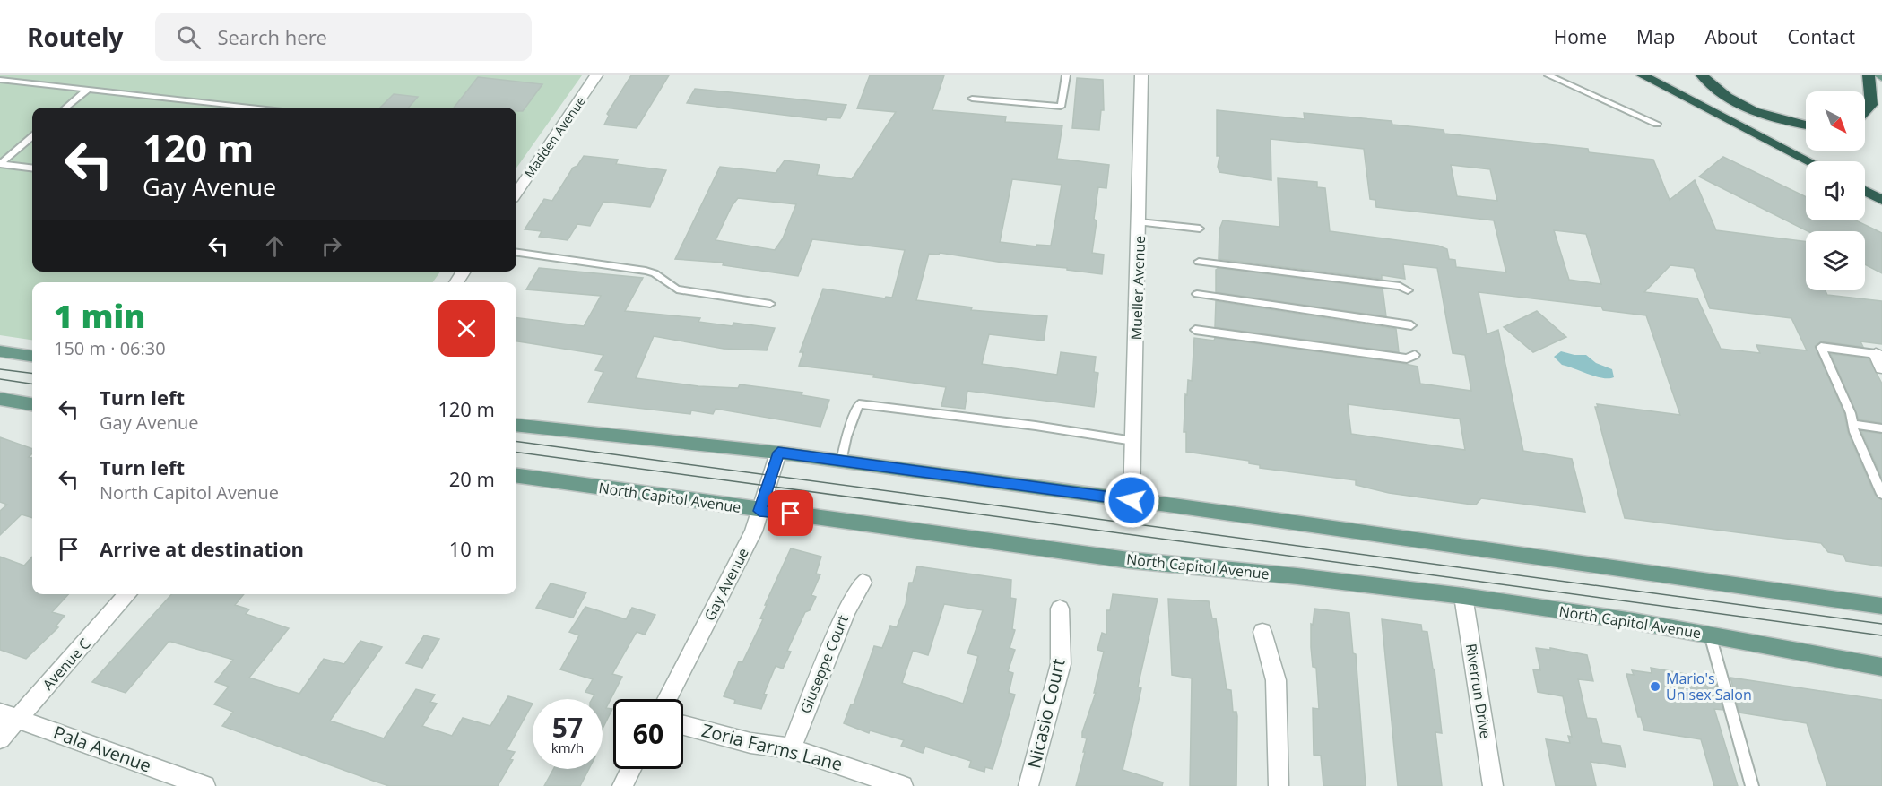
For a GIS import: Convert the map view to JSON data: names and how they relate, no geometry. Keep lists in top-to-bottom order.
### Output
{
  "streets": {
    "main road": ["North Capitol Avenue"],
    "street": [
      "Madden Avenue",
      "Mueller Avenue",
      "Gay Avenue",
      "Avenue C",
      "Giuseppe Court",
      "Riverrun Drive",
      "Nicasio Court",
      "Zoria Farms Lane",
      "Pala Avenue"
    ]
  },
  "crossings": [
    ["North Capitol Avenue", "Gay Avenue"],
    ["North Capitol Avenue", "Riverrun Drive"],
    ["Avenue C", "Pala Avenue"],
    ["Giuseppe Court", "Zoria Farms Lane"]
  ],
  "places": ["Mario's Unisex Salon"],
  "north": "bottom right",
  "page": {
    "header": "Routely",
    "search": "Search here",
    "nav": [
      "Home",
      "Map",
      "About",
      "Contact"
    ],
    "turn": ["120 m", "Gay Avenue"],
    "heading": ["1 min", "150 m · 06:30"],
    "list": [
      {
        "name": "Turn left",
        "note": "Gay Avenue",
        "value": "120 m"
      },
      {
        "name": "Turn left",
        "note": "North Capitol Avenue",
        "value": "20 m"
      },
      {
        "name": "Arrive at destination",
        "value": "10 m"
      }
    ],
    "speed": "57 km/h",
    "limit": "60"
  }
}
